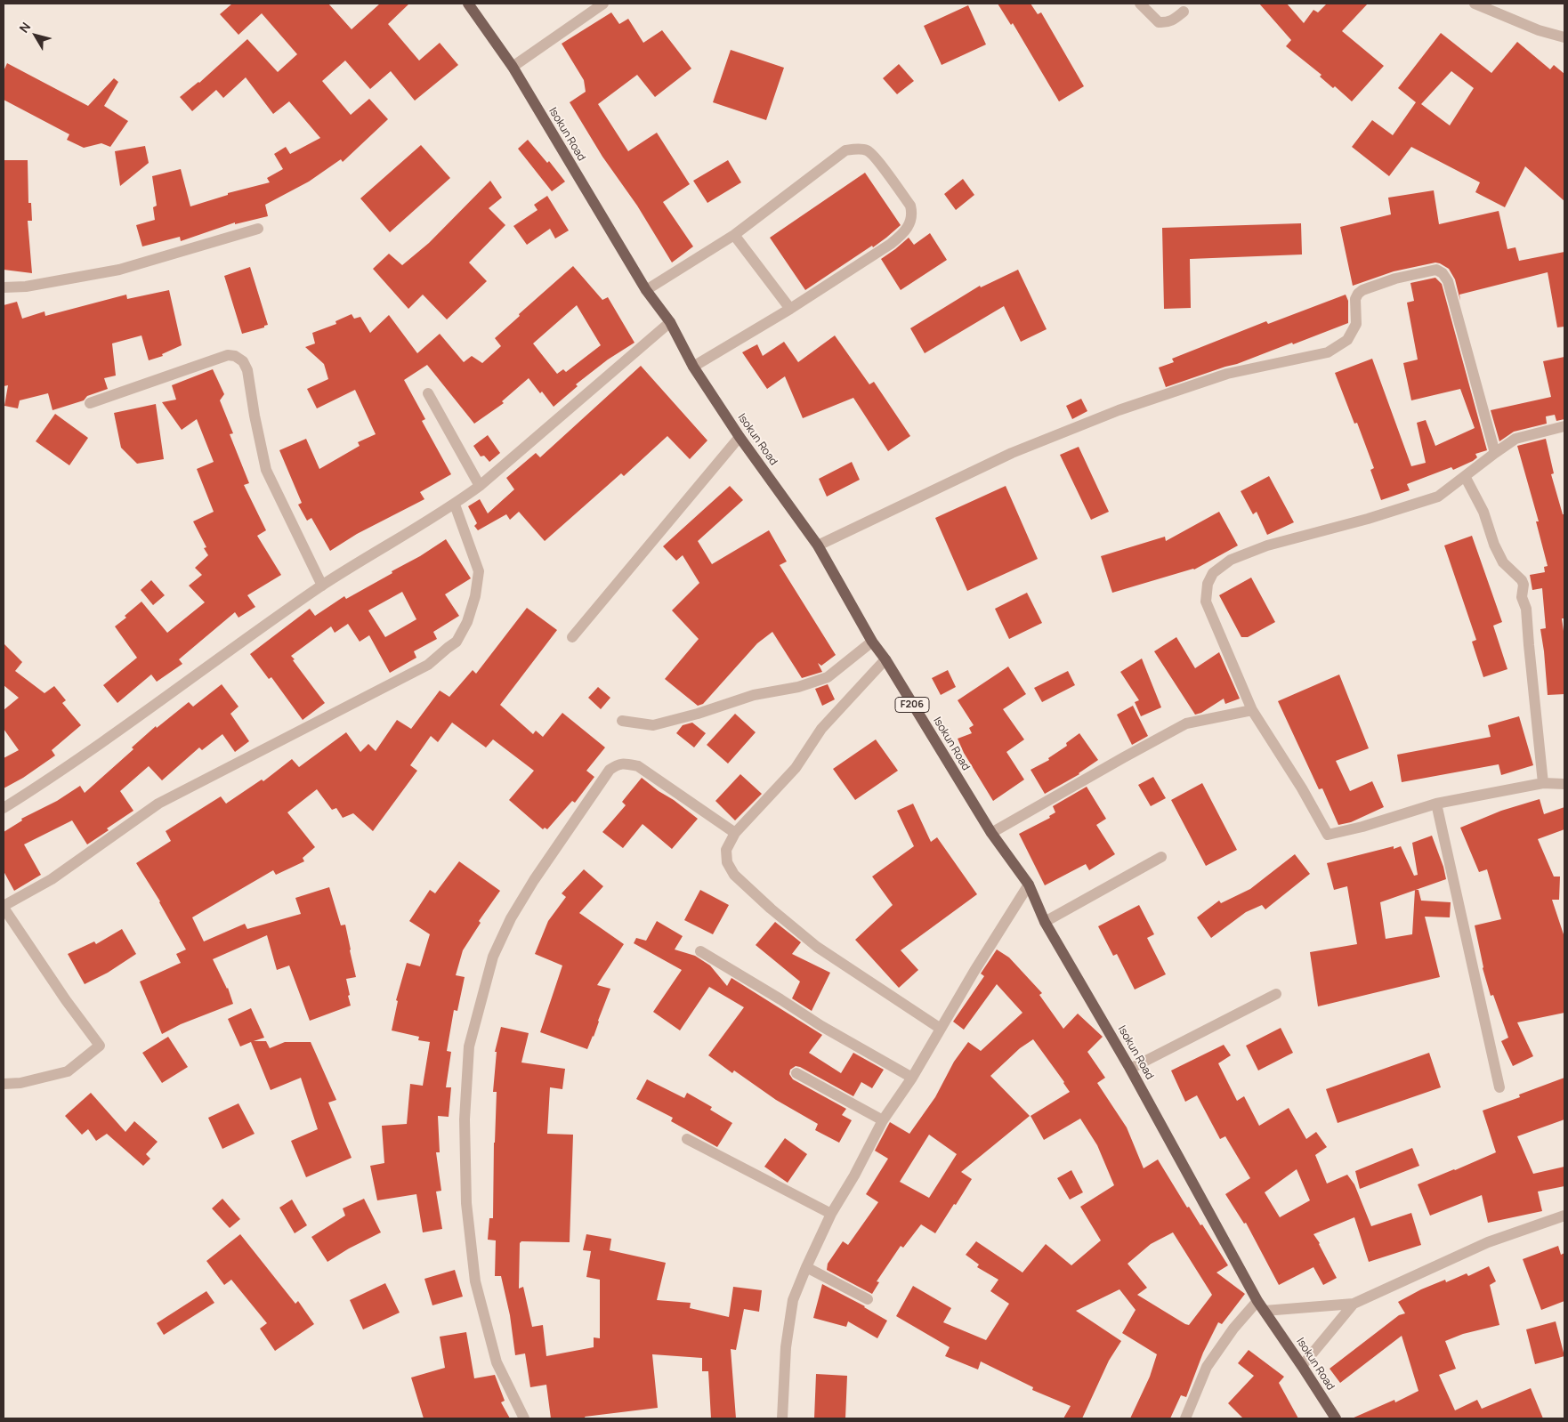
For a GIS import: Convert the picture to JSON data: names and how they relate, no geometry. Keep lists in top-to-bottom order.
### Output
{
  "streets": {
    "main road": ["Isokun Road", "F206"]
  },
  "north": "top left"
}
